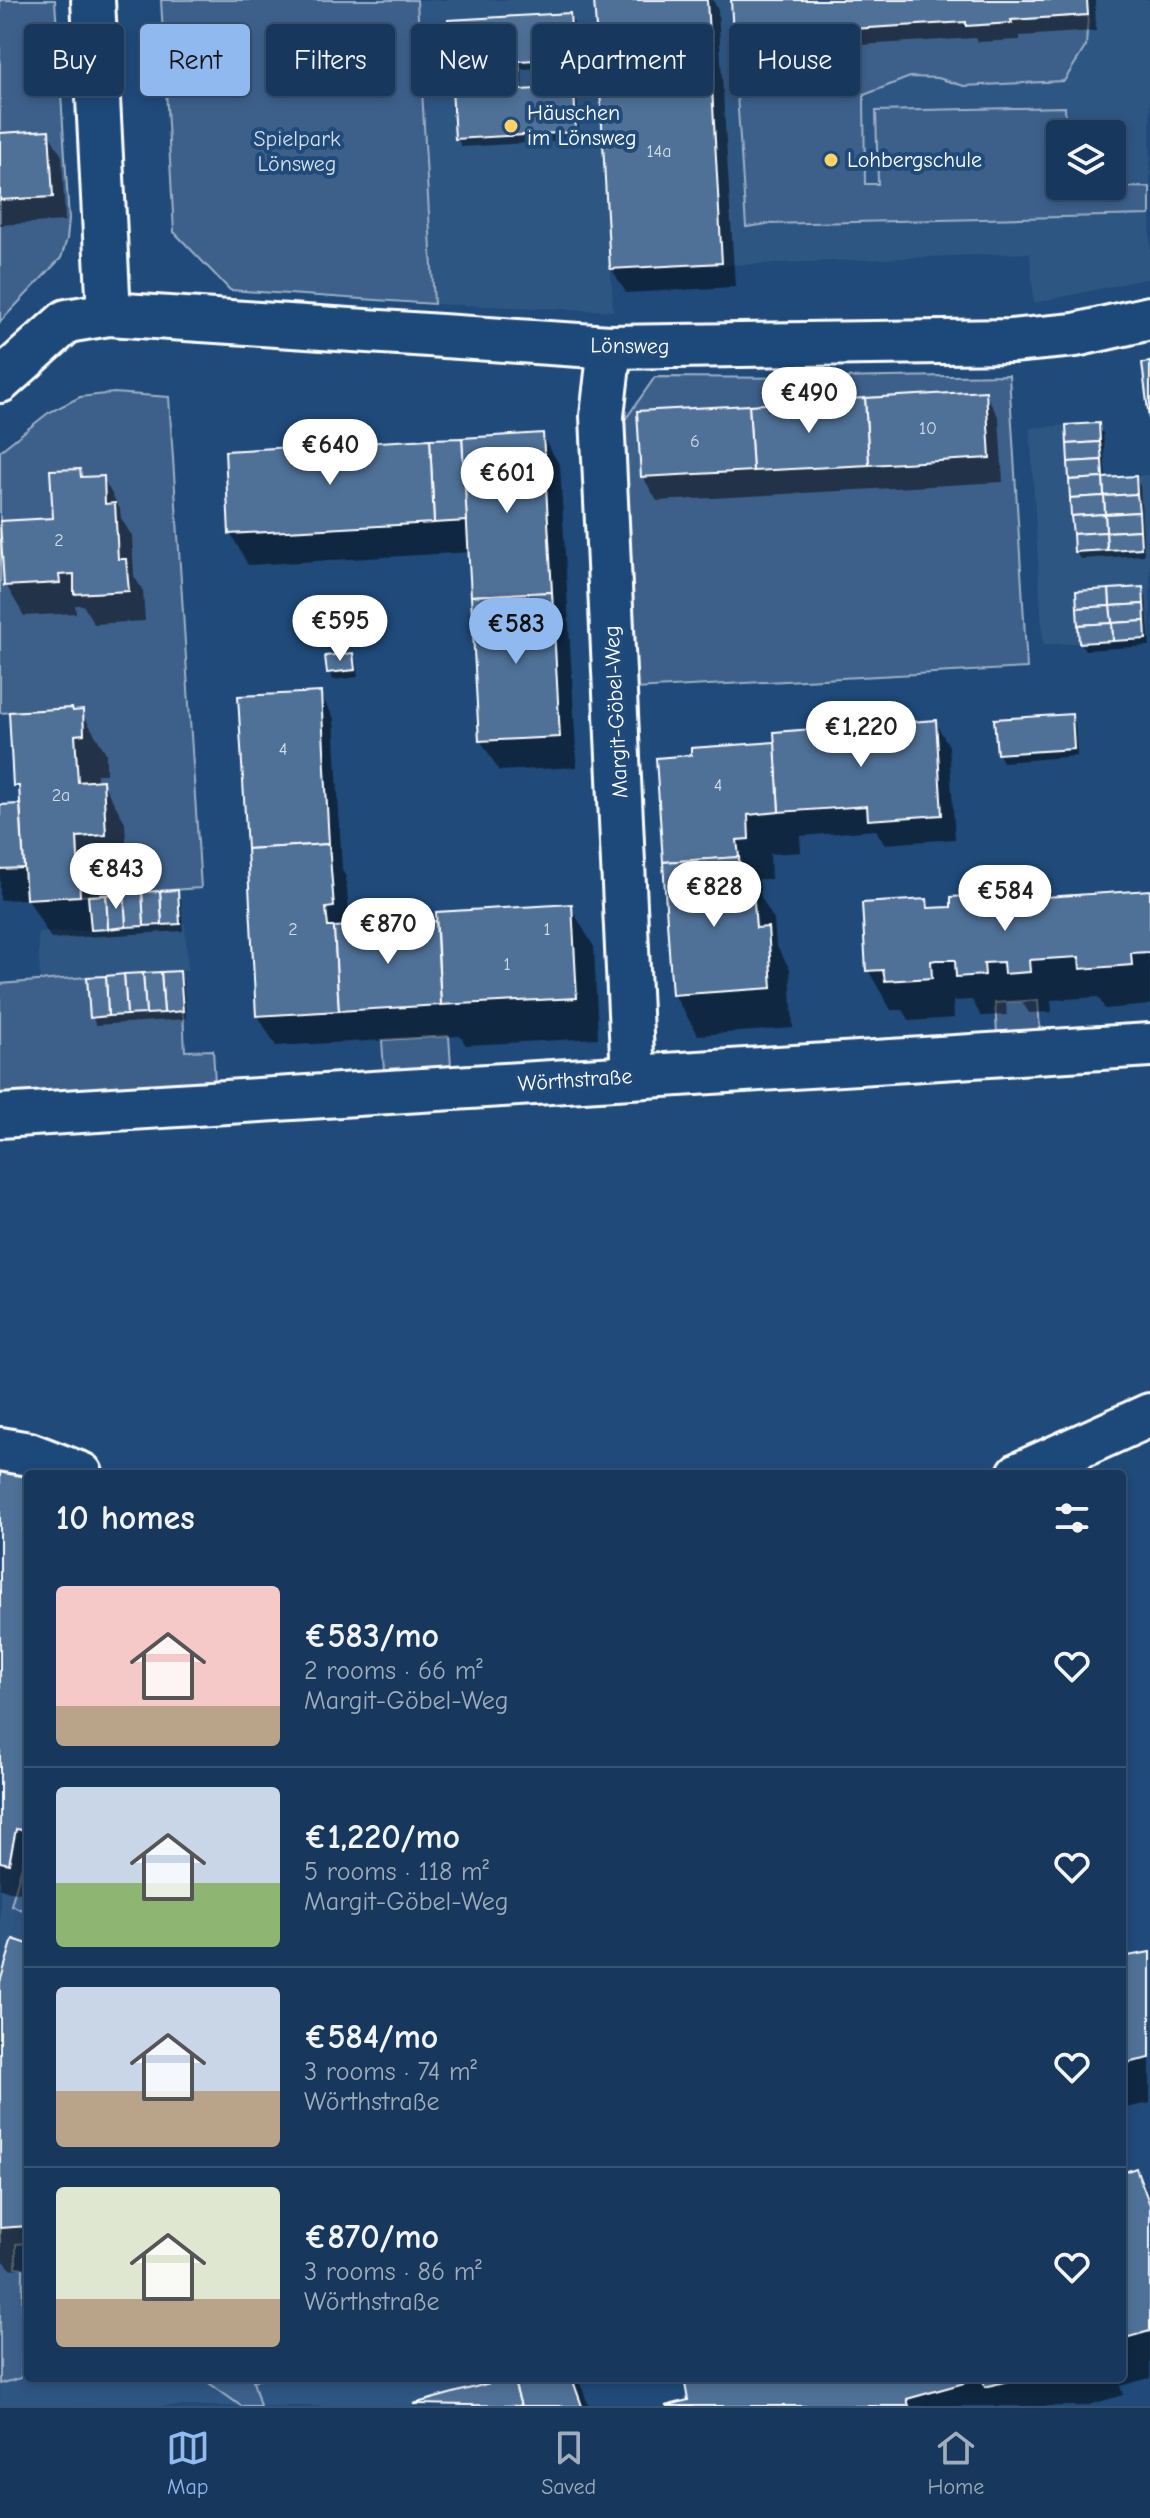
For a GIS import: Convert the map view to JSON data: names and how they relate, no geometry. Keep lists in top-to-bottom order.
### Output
{
  "streets": {
    "street": ["Lönsweg", "Margit-Göbel-Weg", "Wörthstraße"]
  },
  "crossings": [
    ["Lönsweg", "Margit-Göbel-Weg"],
    ["Margit-Göbel-Weg", "Wörthstraße"]
  ],
  "parks": ["Spielpark Lönsweg"],
  "places": ["Häuschen im Lönsweg", "Lohbergschule"],
  "house_numbers": [
    "14a",
    "10",
    "6",
    "2",
    "4",
    "4",
    "2a",
    "2",
    "1",
    "1"
  ],
  "page": {
    "chip": [
      "Buy",
      "Rent",
      "Filters",
      "New",
      "Apartment",
      "House"
    ],
    "price": [
      "€490",
      "€640",
      "€601",
      "€595",
      "€583",
      "€1,220",
      "€843",
      "€828",
      "€584",
      "€870"
    ],
    "heading": "10 homes",
    "list": [
      {
        "name": "€583/mo",
        "note": "2 rooms · 66 m² · Margit-Göbel-Weg"
      },
      {
        "name": "€1,220/mo",
        "note": "5 rooms · 118 m² · Margit-Göbel-Weg"
      },
      {
        "name": "€584/mo",
        "note": "3 rooms · 74 m² · Wörthstraße"
      },
      {
        "name": "€870/mo",
        "note": "3 rooms · 86 m² · Wörthstraße"
      }
    ],
    "tabs": ["Map", "Saved", "Home"]
  }
}
